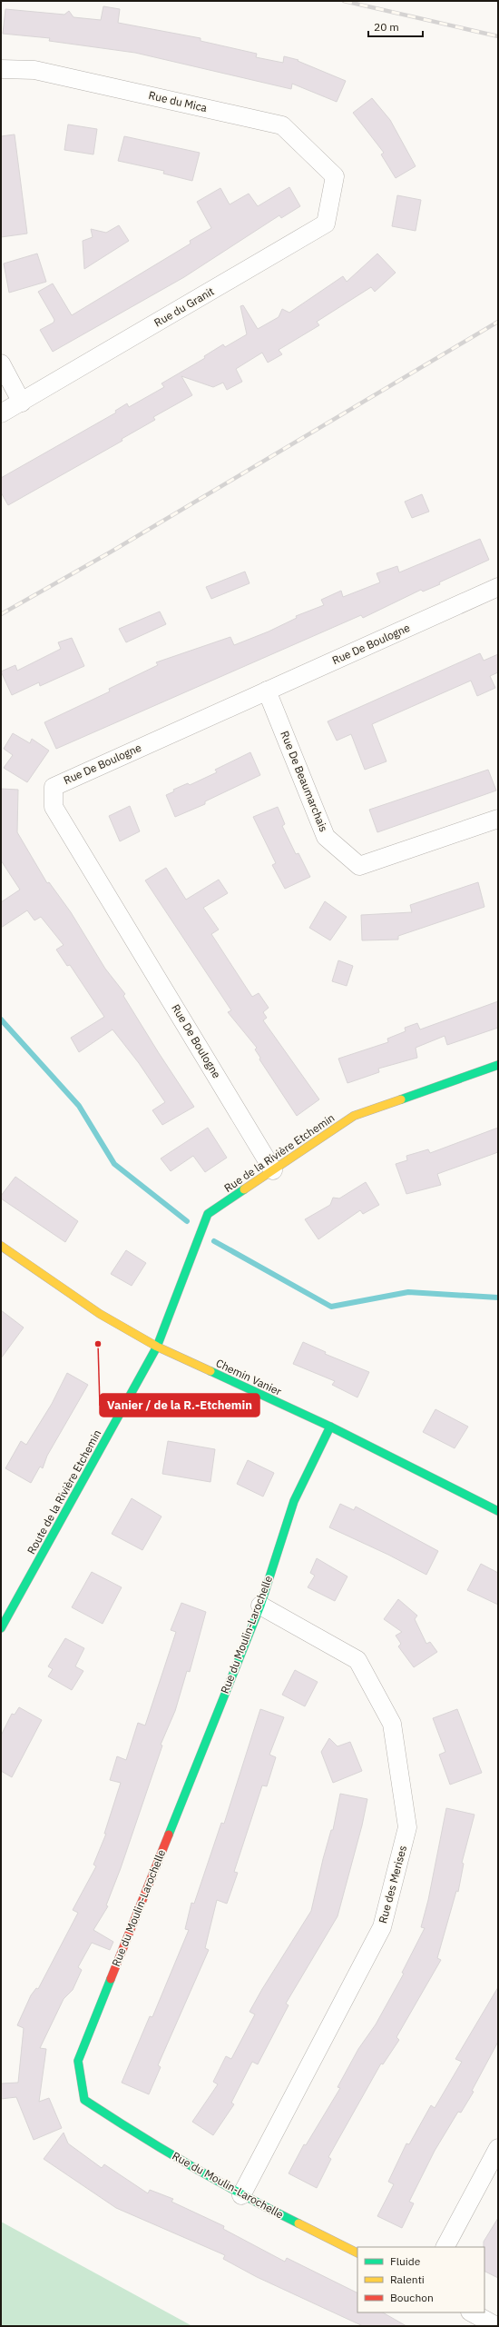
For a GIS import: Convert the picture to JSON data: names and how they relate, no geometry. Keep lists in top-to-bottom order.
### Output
{
  "streets": {
    "street": [
      "Rue du Mica",
      "Rue du Granit",
      "Rue De Boulogne",
      "Rue De Beaumarchais",
      "Rue de la Rivière Etchemin",
      "Chemin Vanier",
      "Route de la Rivière Etchemin",
      "Rue du Moulin-Larochelle",
      "Rue des Merises"
    ]
  },
  "crossings": [
    ["Rue du Mica", "Rue du Granit"],
    ["Rue De Boulogne", "Rue De Beaumarchais"],
    ["Rue De Boulogne", "Rue de la Rivière Etchemin"],
    ["Rue de la Rivière Etchemin", "Chemin Vanier"],
    ["Rue de la Rivière Etchemin", "Route de la Rivière Etchemin"],
    ["Chemin Vanier", "Route de la Rivière Etchemin"],
    ["Chemin Vanier", "Rue du Moulin-Larochelle"],
    ["Rue du Moulin-Larochelle", "Rue des Merises"]
  ],
  "places": ["Vanier / de la R.-Etchemin"],
  "legend": ["Fluide", "Ralenti", "Bouchon"],
  "scale_bar": "20 m"
}
